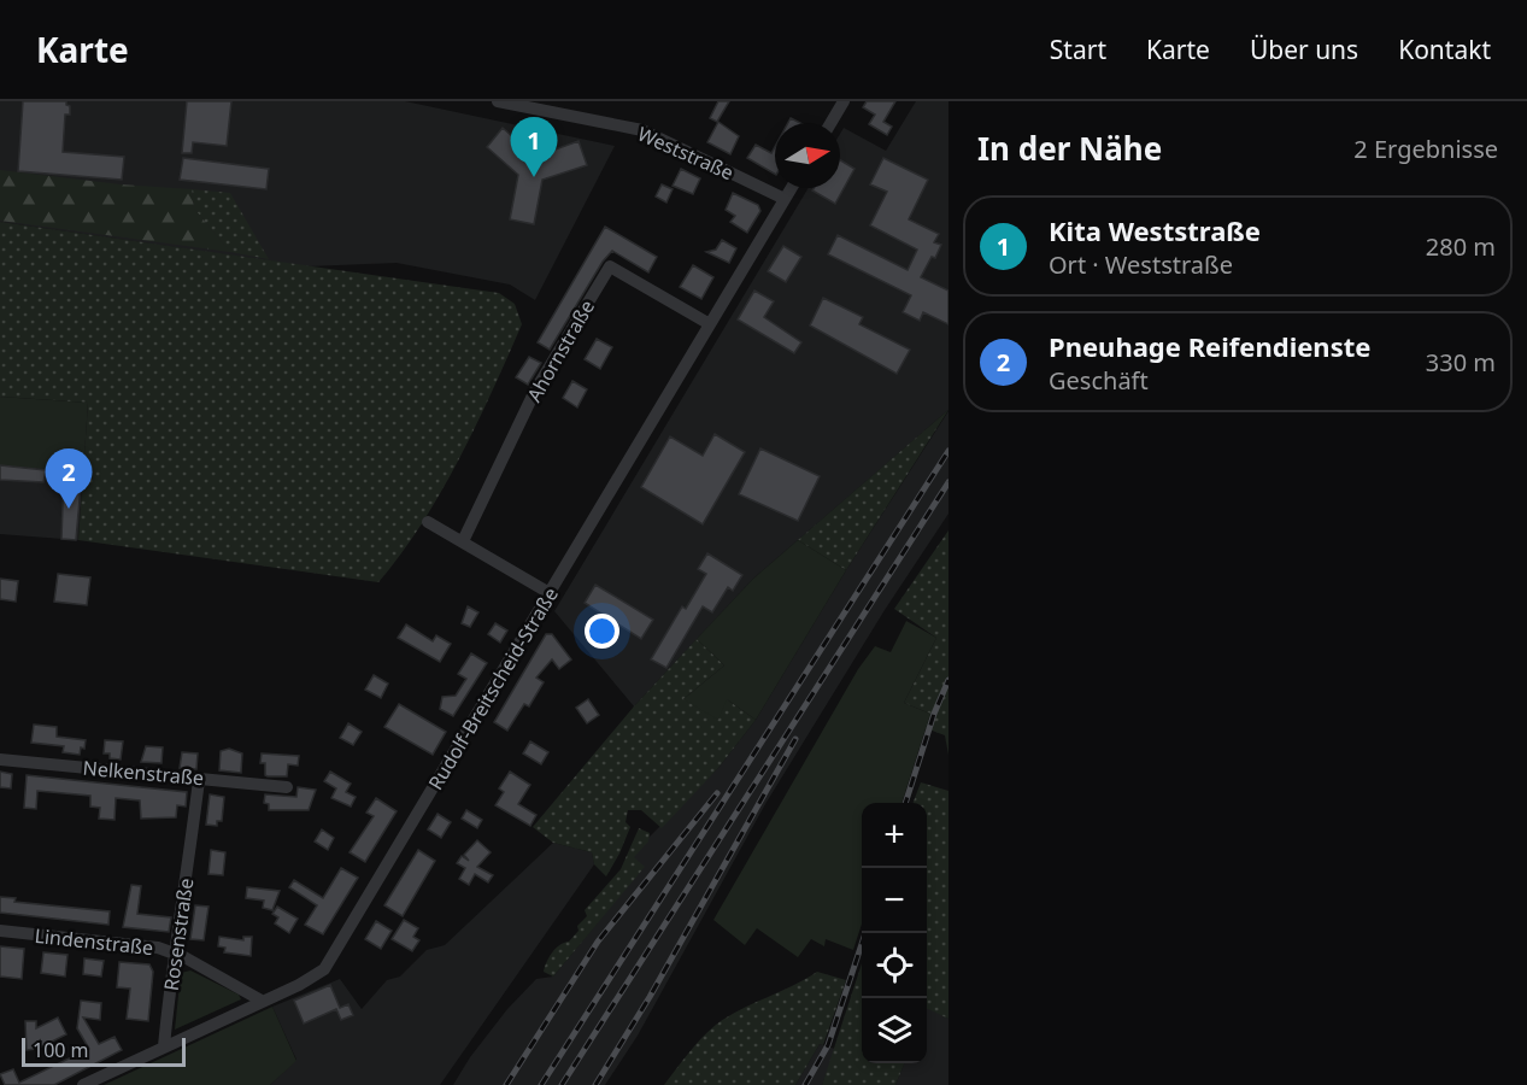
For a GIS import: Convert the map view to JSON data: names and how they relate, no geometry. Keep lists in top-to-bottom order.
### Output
{
  "streets": {
    "street": [
      "Weststraße",
      "Ahornstraße",
      "Rudolf-Breitscheid-Straße",
      "Nelkenstraße",
      "Rosenstraße",
      "Lindenstraße"
    ]
  },
  "crossings": [
    ["Weststraße", "Rudolf-Breitscheid-Straße"],
    ["Ahornstraße", "Rudolf-Breitscheid-Straße"],
    ["Rudolf-Breitscheid-Straße", "Rosenstraße"],
    ["Rudolf-Breitscheid-Straße", "Lindenstraße"],
    ["Nelkenstraße", "Rosenstraße"],
    ["Rosenstraße", "Lindenstraße"]
  ],
  "scale_bar": "100 m",
  "north": "right",
  "page": {
    "header": "Karte",
    "nav": [
      "Start",
      "Karte",
      "Über uns",
      "Kontakt"
    ],
    "heading": ["In der Nähe", "2 Ergebnisse"],
    "pins": ["1", "2"],
    "list": [
      {
        "mark": "1",
        "name": "Kita Weststraße",
        "note": "Ort · Weststraße",
        "value": "280 m"
      },
      {
        "mark": "2",
        "name": "Pneuhage Reifendienste",
        "note": "Geschäft",
        "value": "330 m"
      }
    ],
    "map_buttons": ["+", "−"],
    "scale": "100 m"
  }
}
